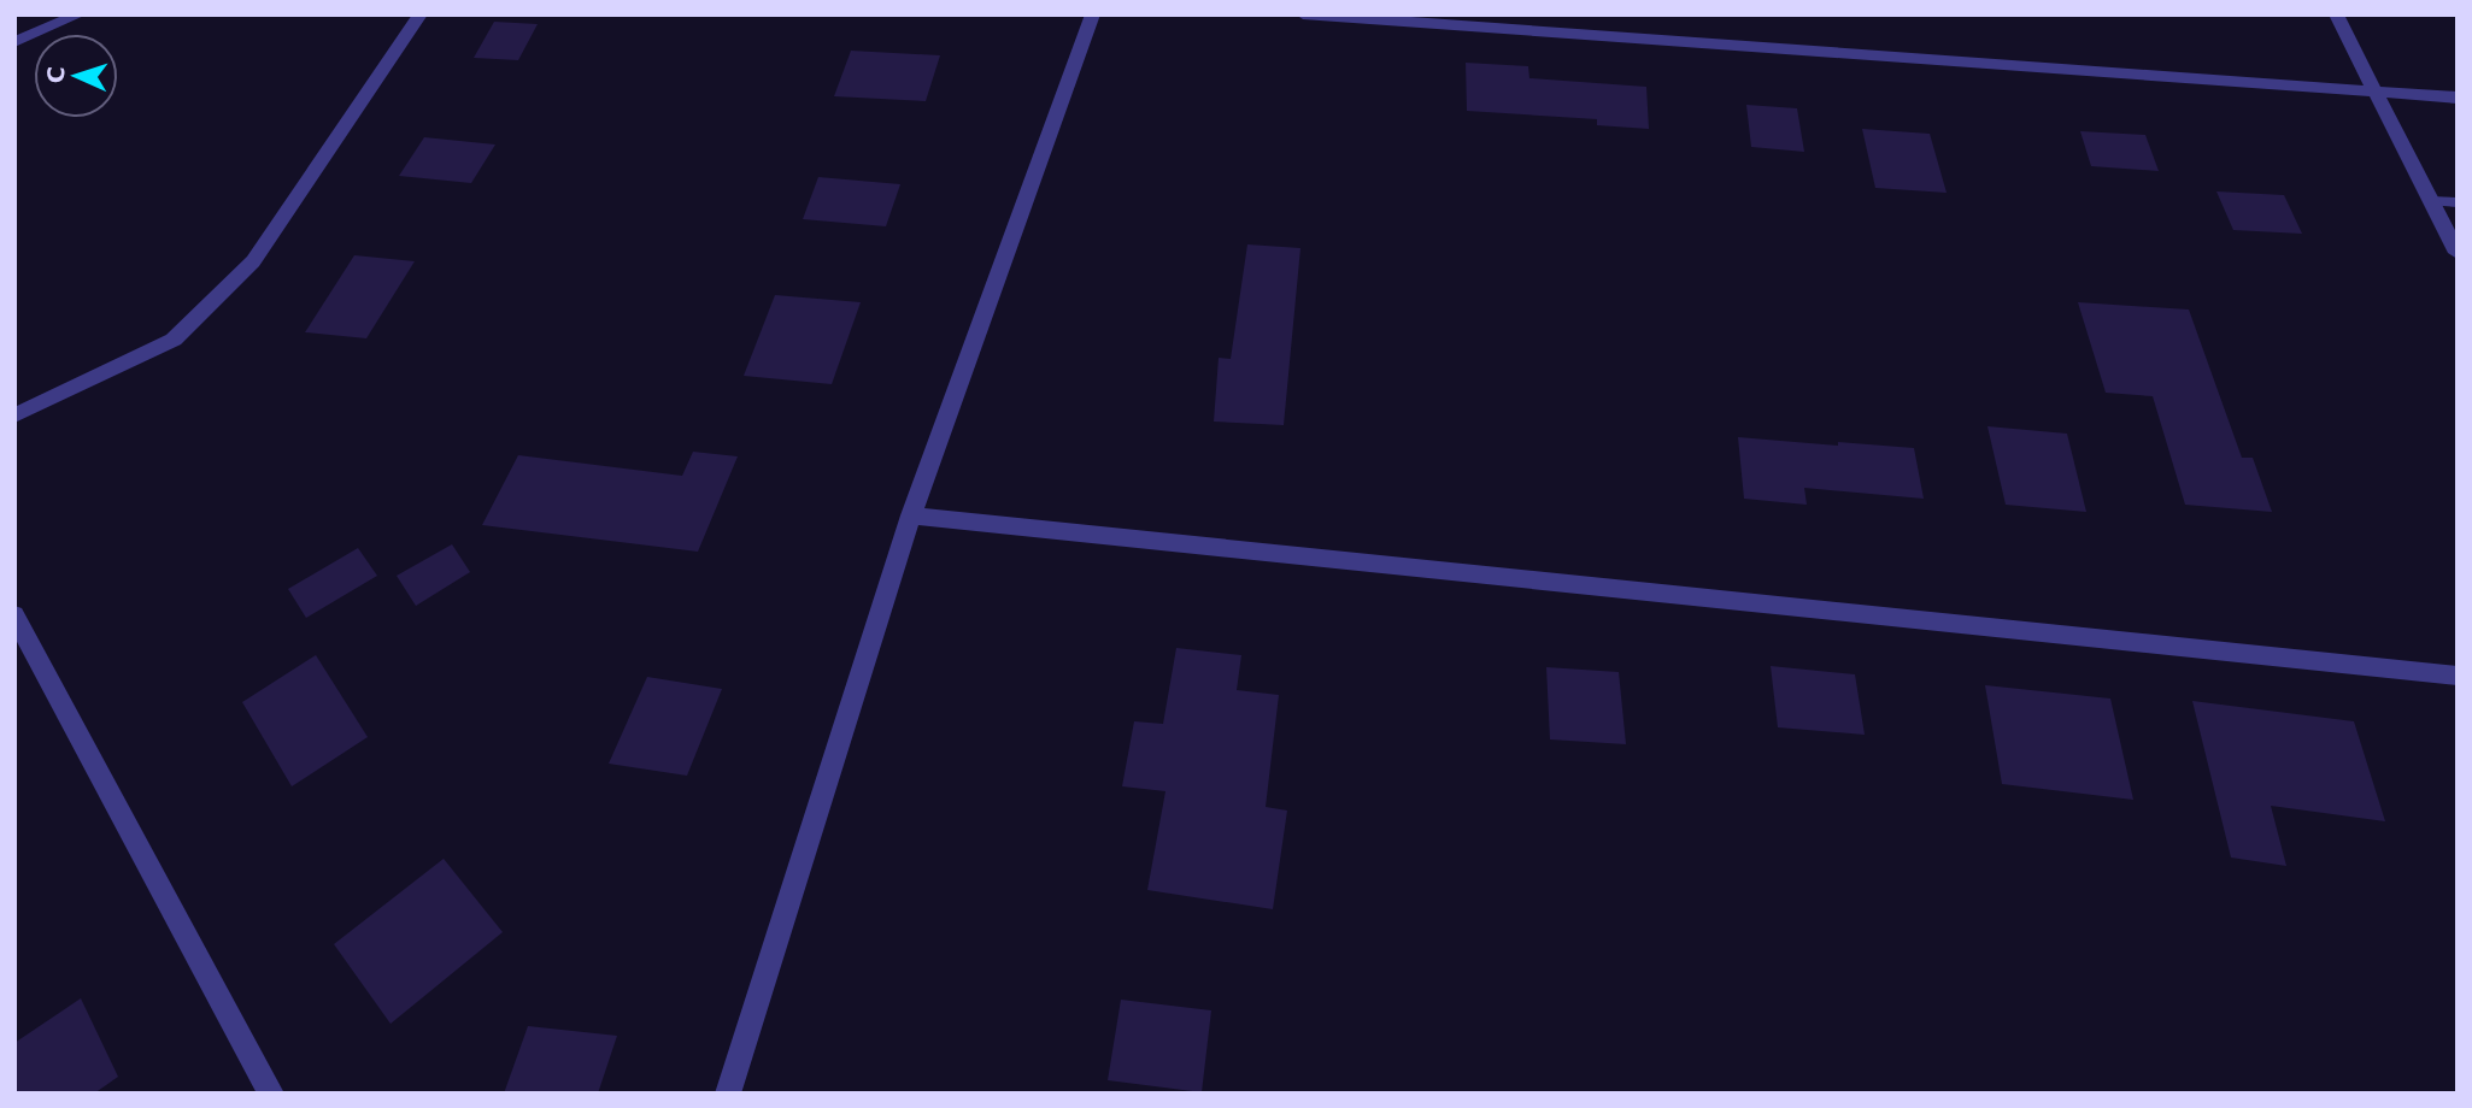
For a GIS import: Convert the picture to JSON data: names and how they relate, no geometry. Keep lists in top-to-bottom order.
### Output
{
  "north": "left"
}
